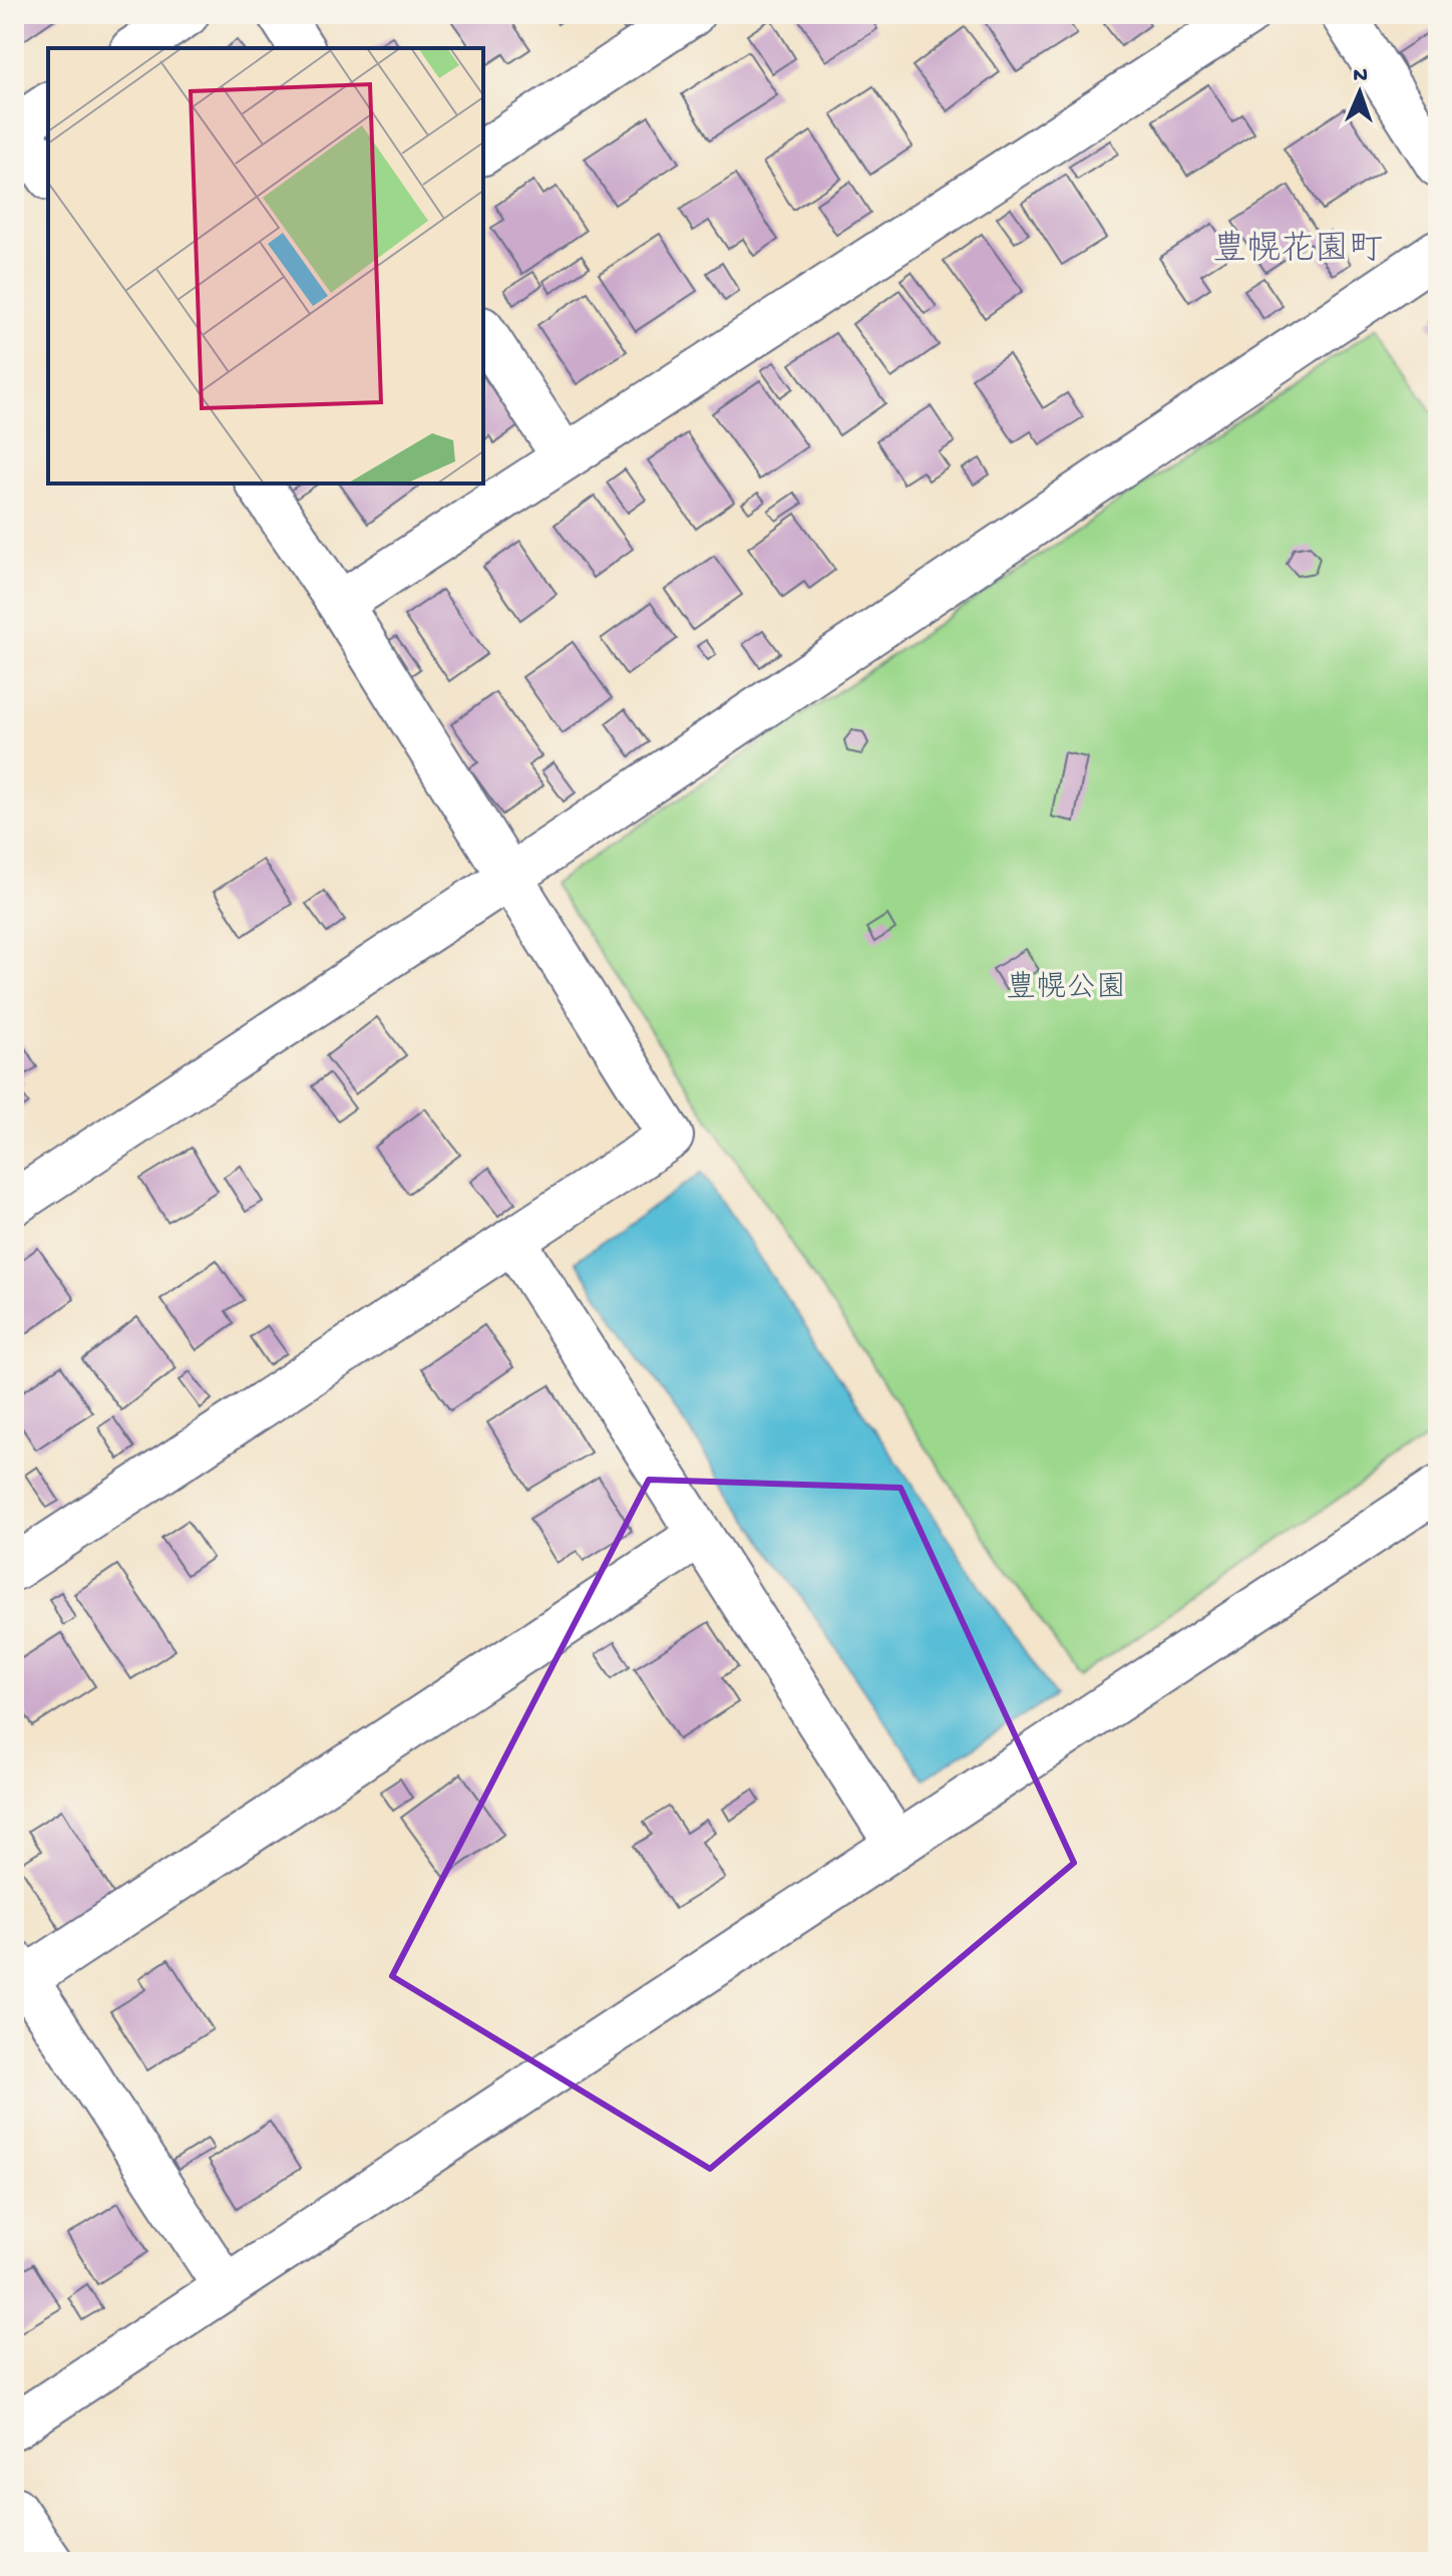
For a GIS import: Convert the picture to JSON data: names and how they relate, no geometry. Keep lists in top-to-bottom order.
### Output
{
  "districts": ["豊幌花園町"],
  "parks": ["豊幌公園"],
  "north": "top"
}
